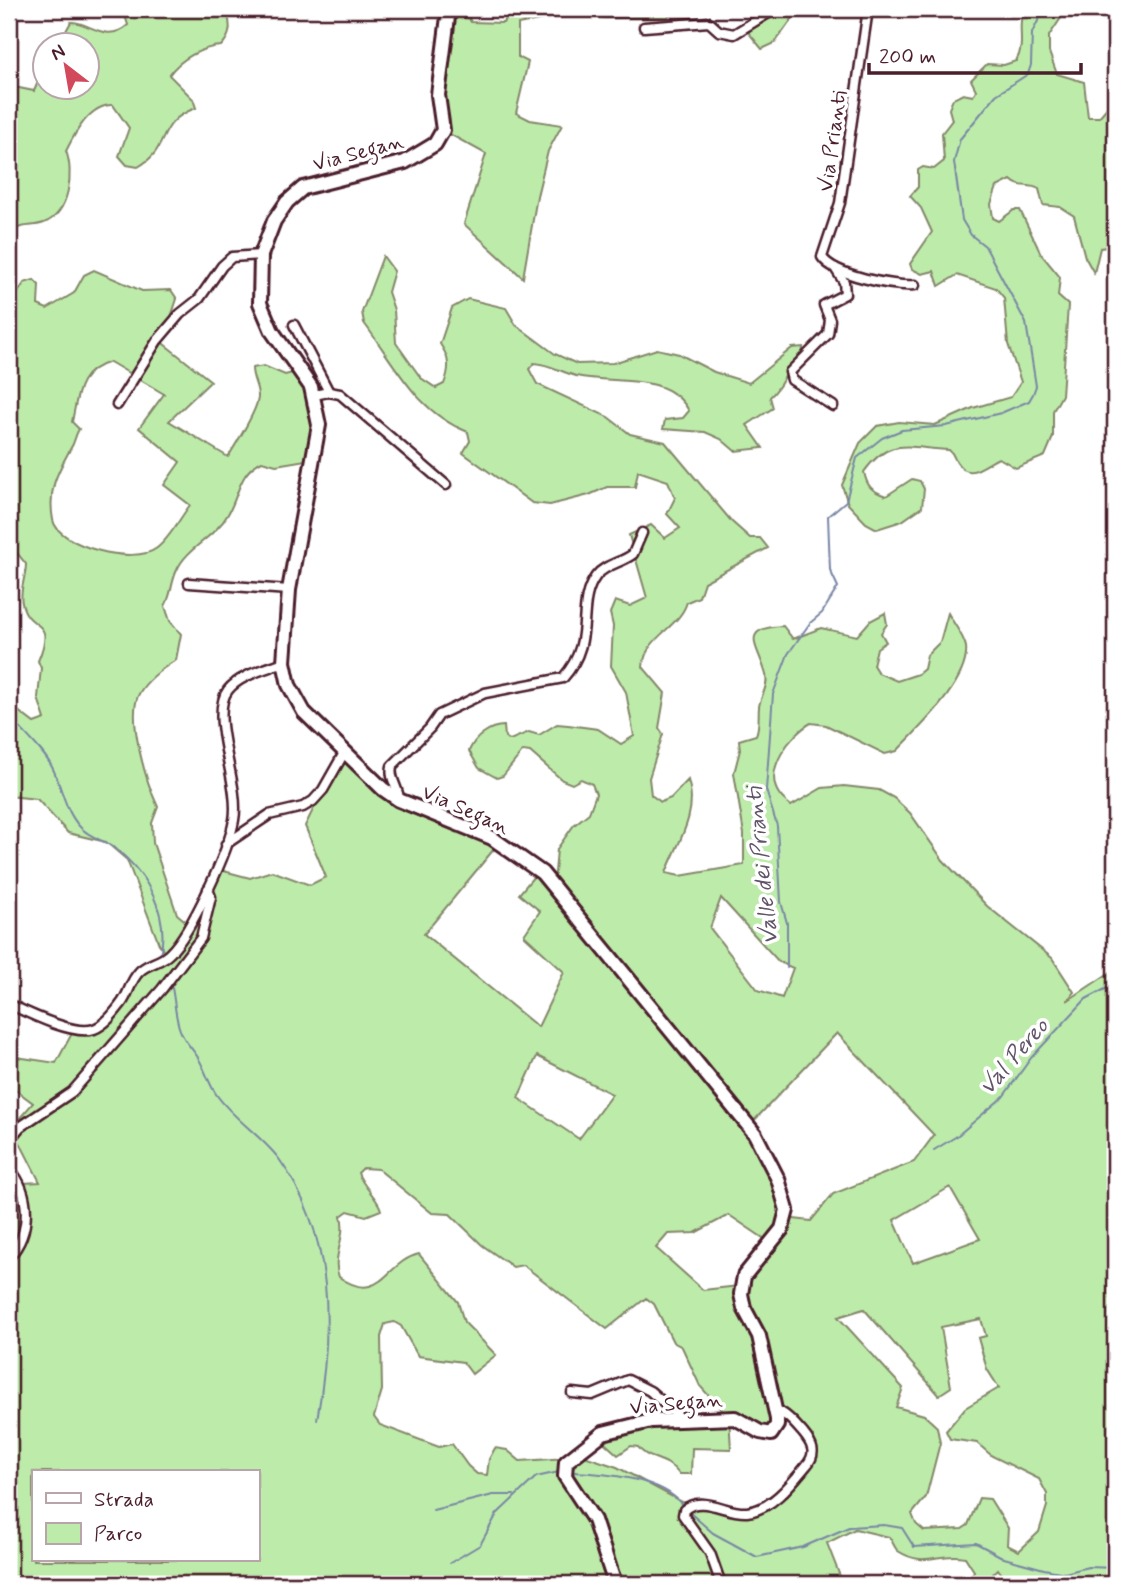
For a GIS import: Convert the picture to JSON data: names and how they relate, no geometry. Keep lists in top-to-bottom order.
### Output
{
  "streets": {
    "street": ["Via Prianti", "Via Segan"]
  },
  "water": ["Valle dei Prianti", "Val Pereo"],
  "legend": ["Strada", "Parco"],
  "scale_bar": "200 m",
  "north": "top left"
}
